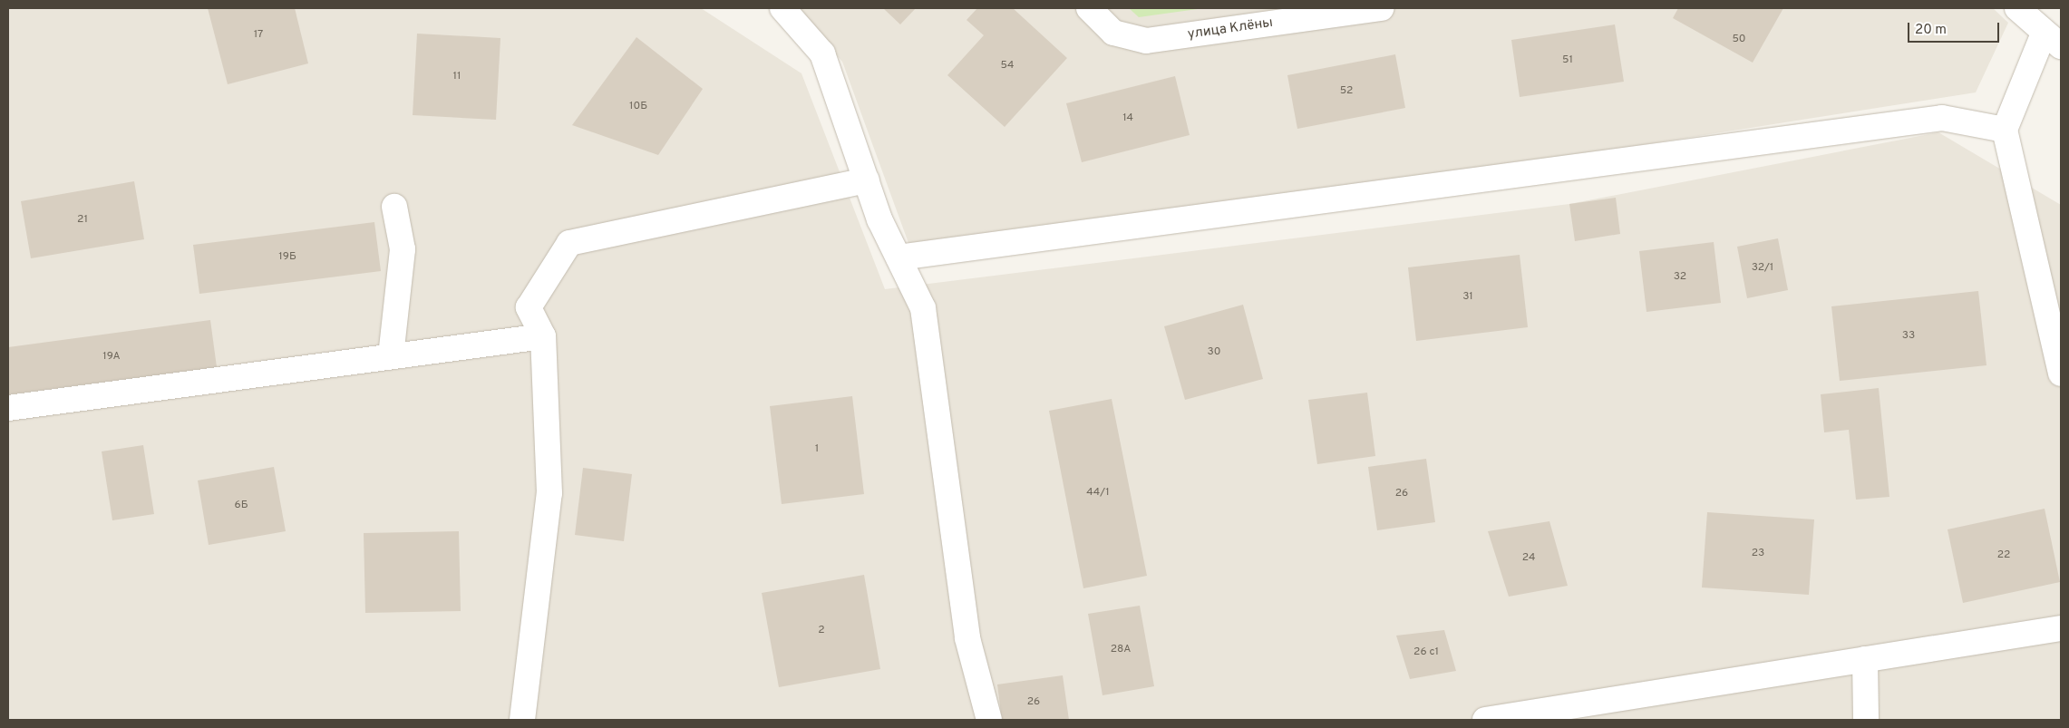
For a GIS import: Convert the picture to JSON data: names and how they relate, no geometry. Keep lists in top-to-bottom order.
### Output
{
  "streets": {
    "street": ["улица Клёны"]
  },
  "house_numbers": [
    "17",
    "50",
    "51",
    "54",
    "11",
    "52",
    "10Б",
    "14",
    "21",
    "19Б",
    "32/1",
    "32",
    "31",
    "33",
    "30",
    "19А",
    "1",
    "44/1",
    "26",
    "6Б",
    "23",
    "22",
    "24",
    "2",
    "28А",
    "26 с1",
    "26"
  ],
  "scale_bar": "20 m"
}
